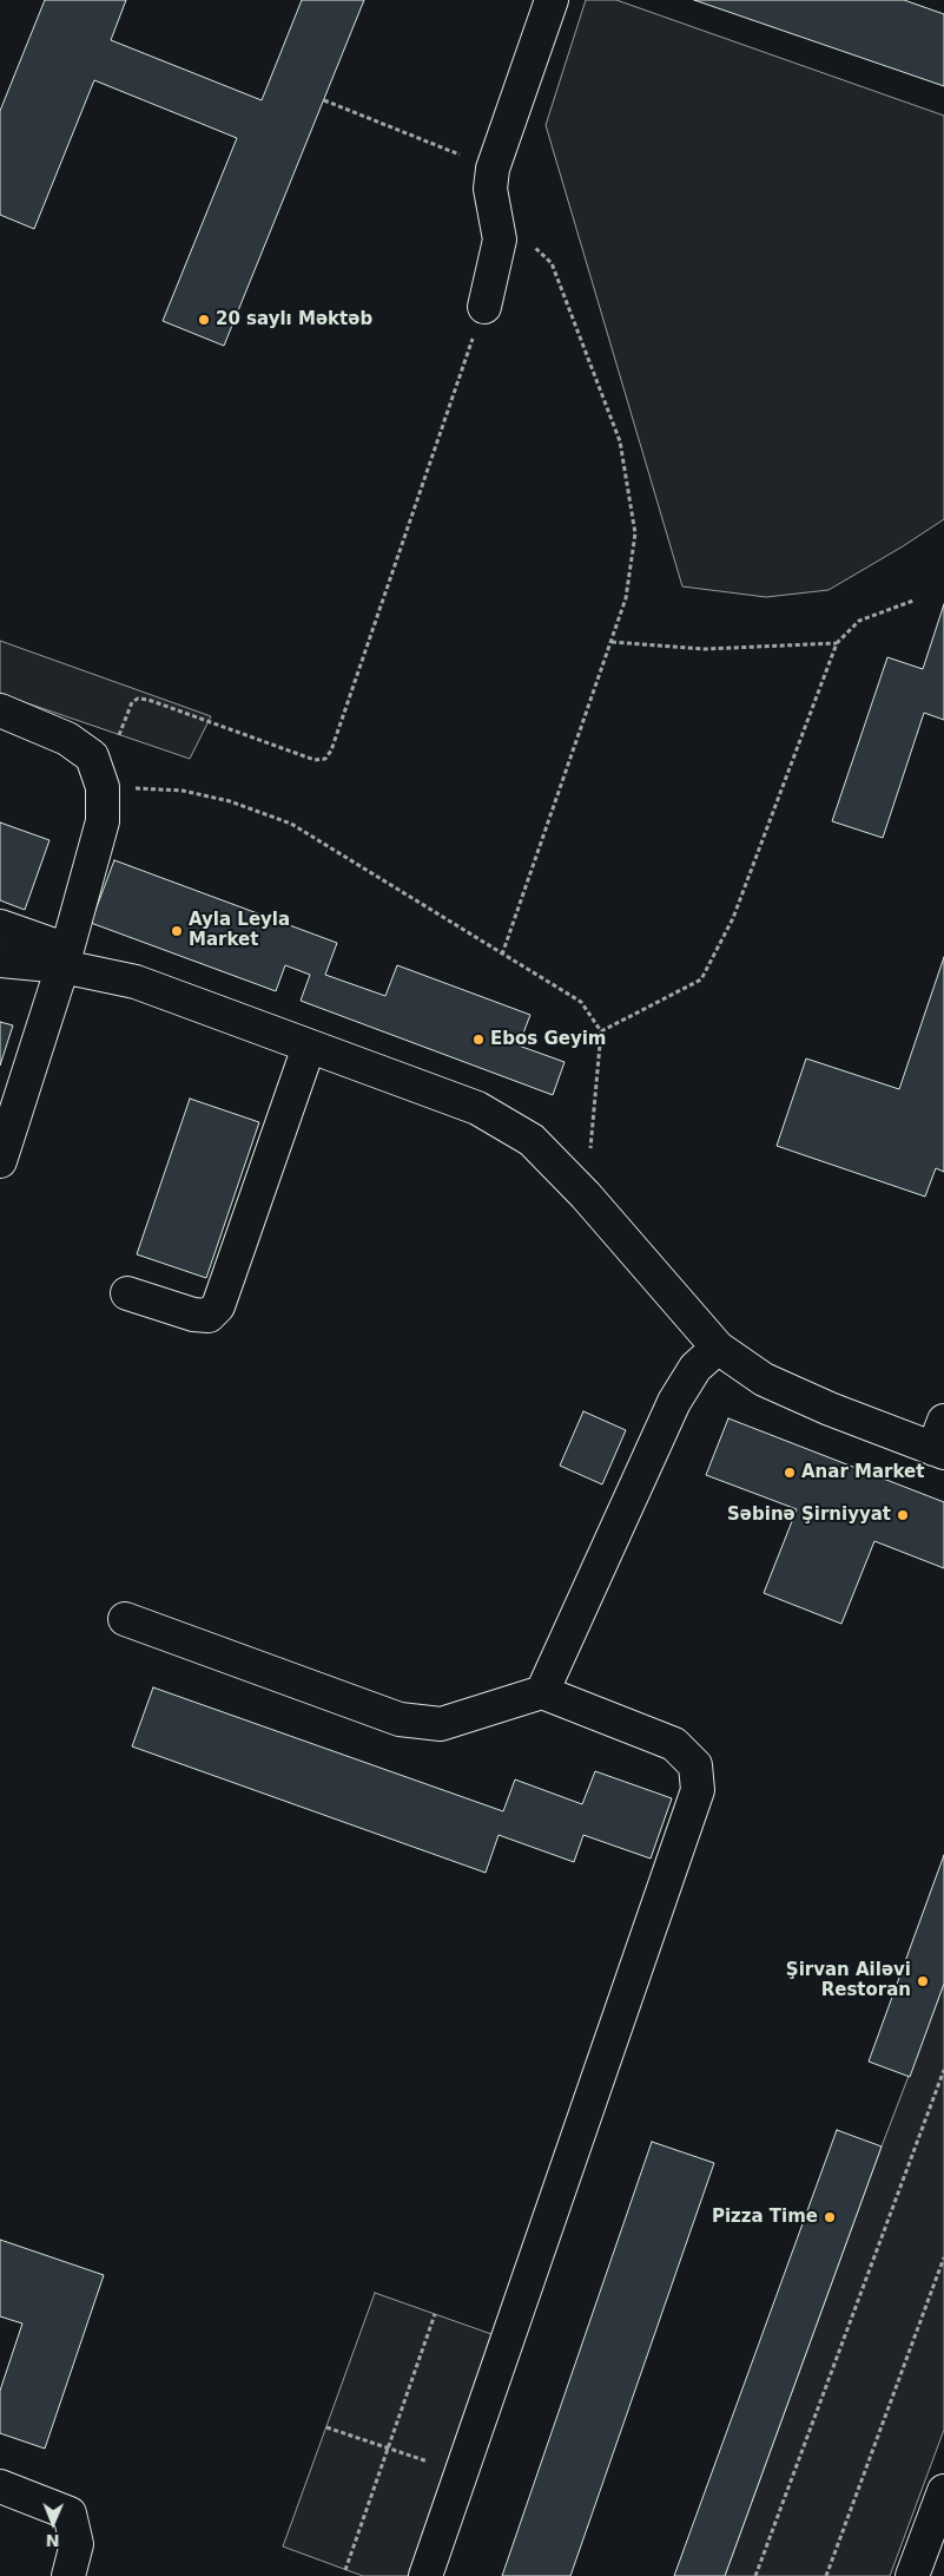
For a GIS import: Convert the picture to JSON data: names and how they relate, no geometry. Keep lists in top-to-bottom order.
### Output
{
  "places": [
    "20 saylı Məktəb",
    "Ayla Leyla Market",
    "Ebos Geyim",
    "Anar Market",
    "Səbinə Şirniyyat",
    "Şirvan Ailəvi Restoran",
    "Pizza Time"
  ],
  "north": "bottom"
}
